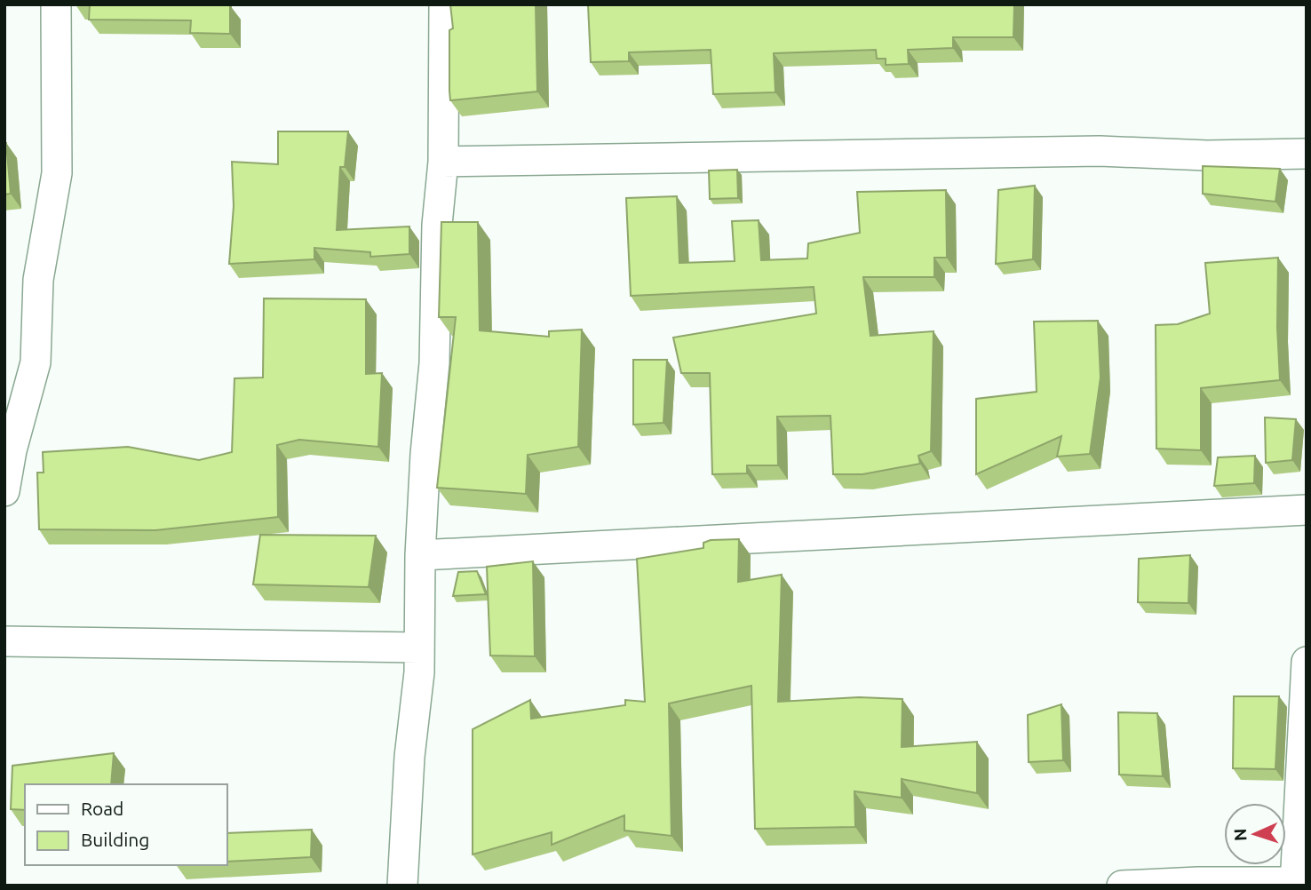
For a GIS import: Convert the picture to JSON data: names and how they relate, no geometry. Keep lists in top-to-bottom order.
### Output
{
  "legend": ["Road", "Building"],
  "north": "left"
}
